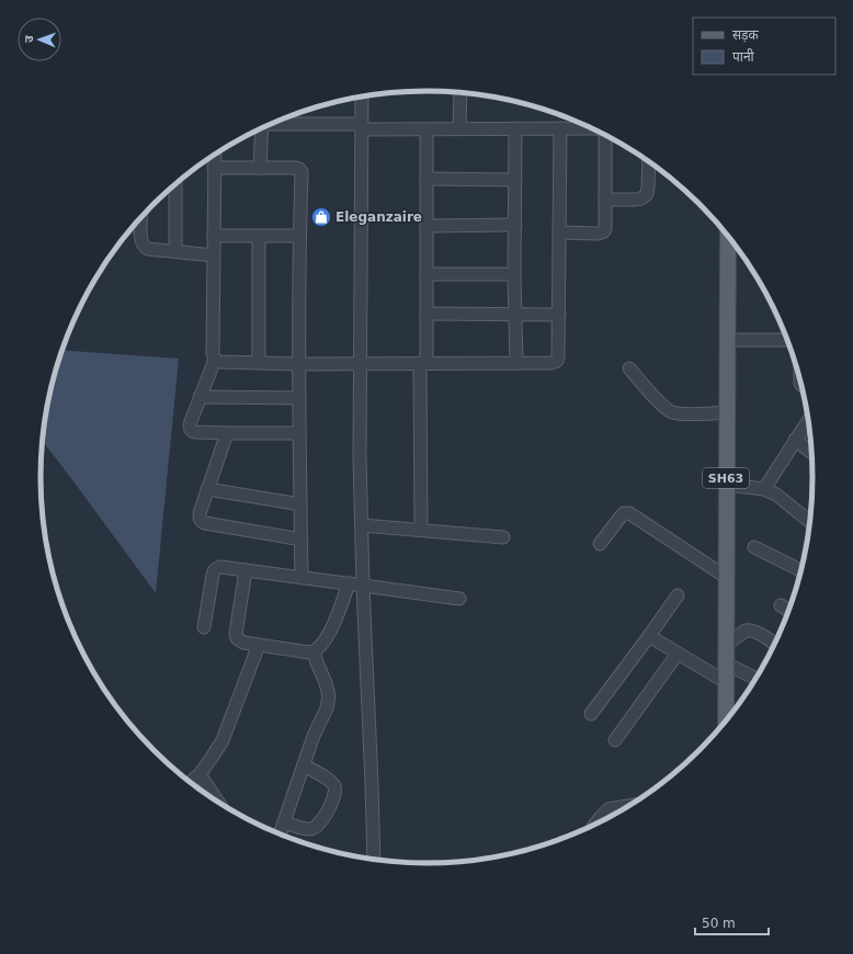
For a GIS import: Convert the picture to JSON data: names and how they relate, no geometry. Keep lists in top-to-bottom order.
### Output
{
  "streets": {
    "main road": ["SH63"]
  },
  "places": {
    "shop": ["Eleganzaire"]
  },
  "legend": ["सड़क", "पानी"],
  "scale_bar": "50 m",
  "north": "left"
}
